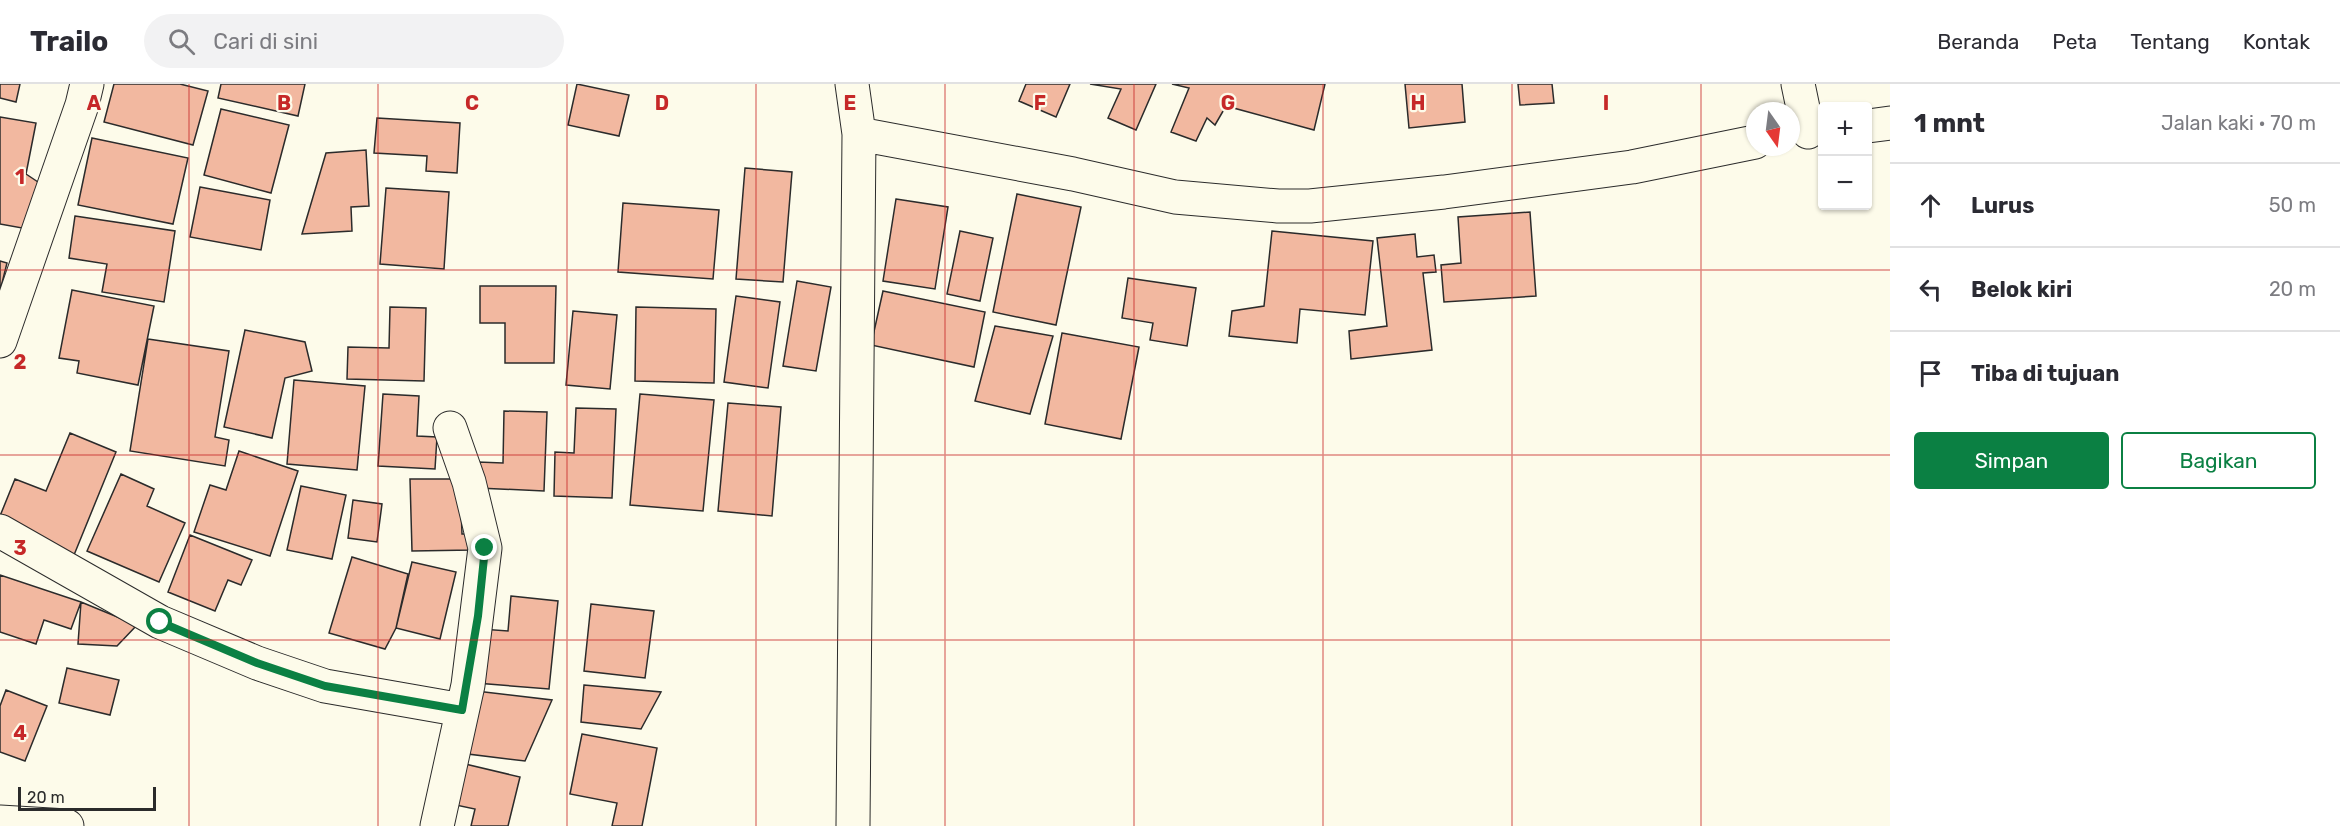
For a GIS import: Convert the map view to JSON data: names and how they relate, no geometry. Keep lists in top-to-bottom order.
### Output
{
  "scale_bar": "20 m",
  "north": "bottom",
  "page": {
    "header": "Trailo",
    "search": "Cari di sini",
    "nav": [
      "Beranda",
      "Peta",
      "Tentang",
      "Kontak"
    ],
    "heading": ["1 mnt", "Jalan kaki · 70 m"],
    "map_buttons": ["+", "−"],
    "list": [
      ["Lurus", "50 m"],
      ["Belok kiri", "20 m"],
      "Tiba di tujuan"
    ],
    "buttons": ["Simpan", "Bagikan"],
    "scale": "20 m"
  },
  "grid": {
    "columns": [
      "A",
      "B",
      "C",
      "D",
      "E",
      "F",
      "G",
      "H",
      "I"
    ],
    "rows": [
      "1",
      "2",
      "3",
      "4"
    ]
  }
}
